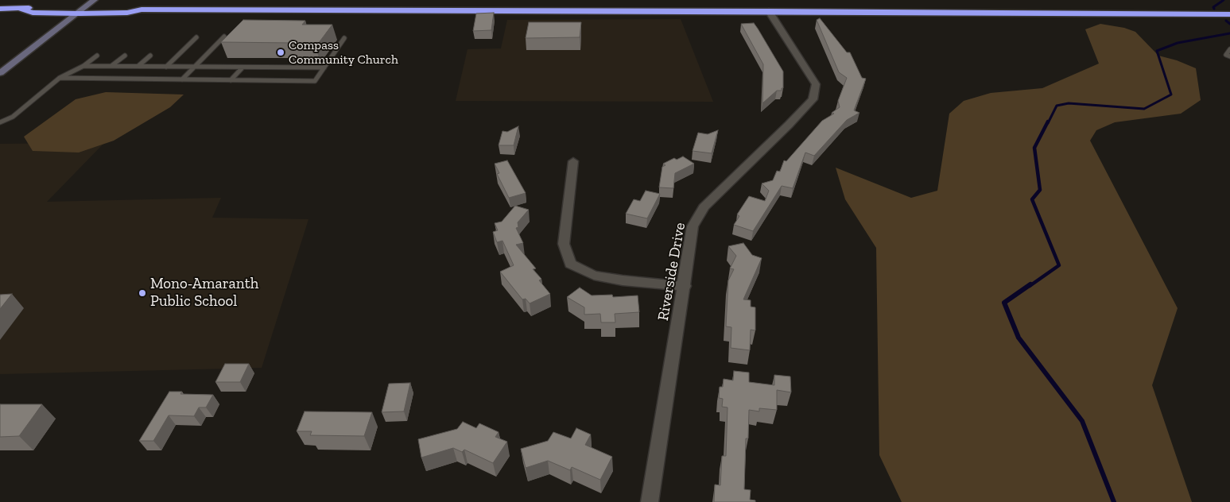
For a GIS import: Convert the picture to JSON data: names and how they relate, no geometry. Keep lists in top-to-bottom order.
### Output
{
  "streets": {
    "street": ["Riverside Drive"]
  },
  "places": ["Compass Community Church", "Mono-Amaranth Public School"]
}
